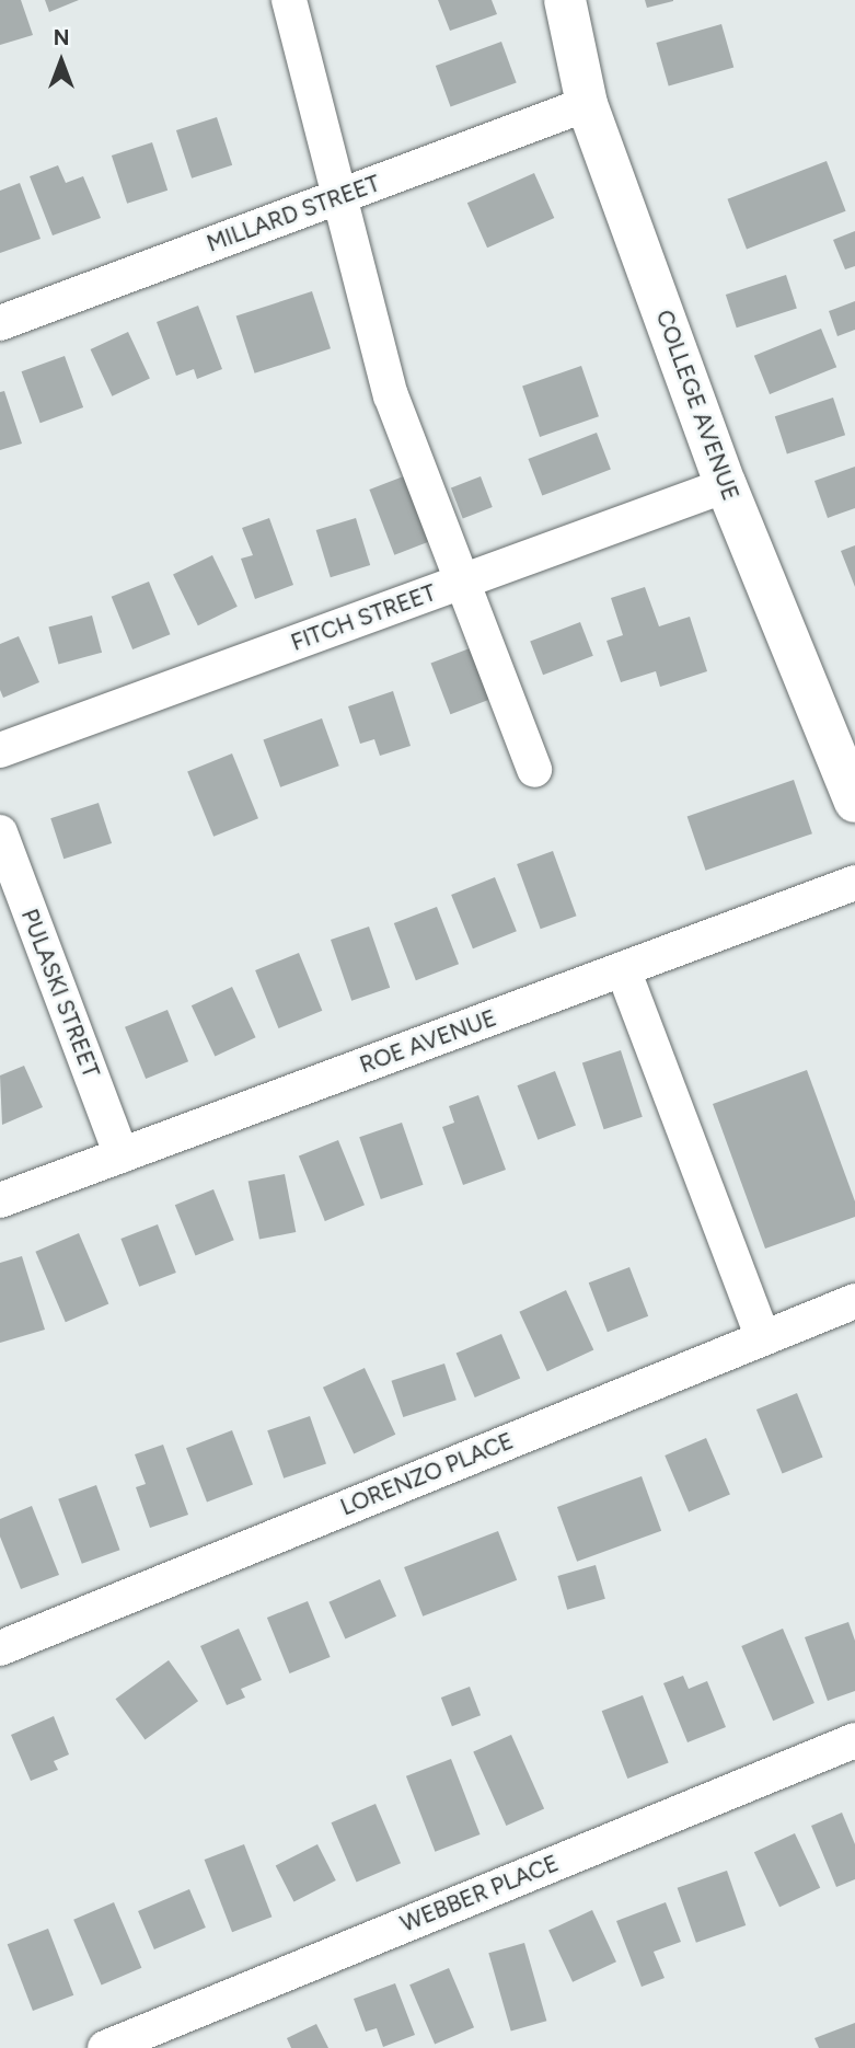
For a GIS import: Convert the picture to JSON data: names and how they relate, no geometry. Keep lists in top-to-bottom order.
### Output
{
  "streets": {
    "main road": ["COLLEGE AVENUE"],
    "street": [
      "MILLARD STREET",
      "FITCH STREET",
      "PULASKI STREET",
      "ROE AVENUE",
      "LORENZO PLACE",
      "WEBBER PLACE"
    ]
  },
  "crossings": [
    ["MILLARD STREET", "COLLEGE AVENUE"],
    ["COLLEGE AVENUE", "FITCH STREET"],
    ["PULASKI STREET", "ROE AVENUE"]
  ],
  "north": "top"
}
